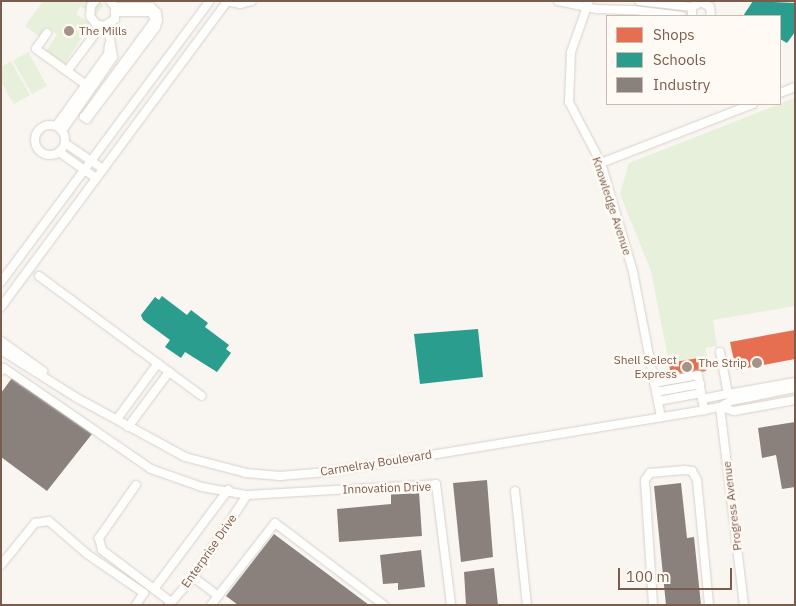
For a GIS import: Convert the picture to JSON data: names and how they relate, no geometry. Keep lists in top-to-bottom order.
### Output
{
  "streets": {
    "street": [
      "Knowledge Avenue",
      "Carmelray Boulevard",
      "Innovation Drive",
      "Progress Avenue",
      "Enterprise Drive"
    ]
  },
  "crossings": [
    ["Knowledge Avenue", "Carmelray Boulevard"],
    ["Carmelray Boulevard", "Progress Avenue"],
    ["Innovation Drive", "Enterprise Drive"]
  ],
  "places": ["The Mills", "The Strip", "Shell Select Express"],
  "legend": ["Shops", "Schools", "Industry"],
  "scale_bar": "100 m"
}
